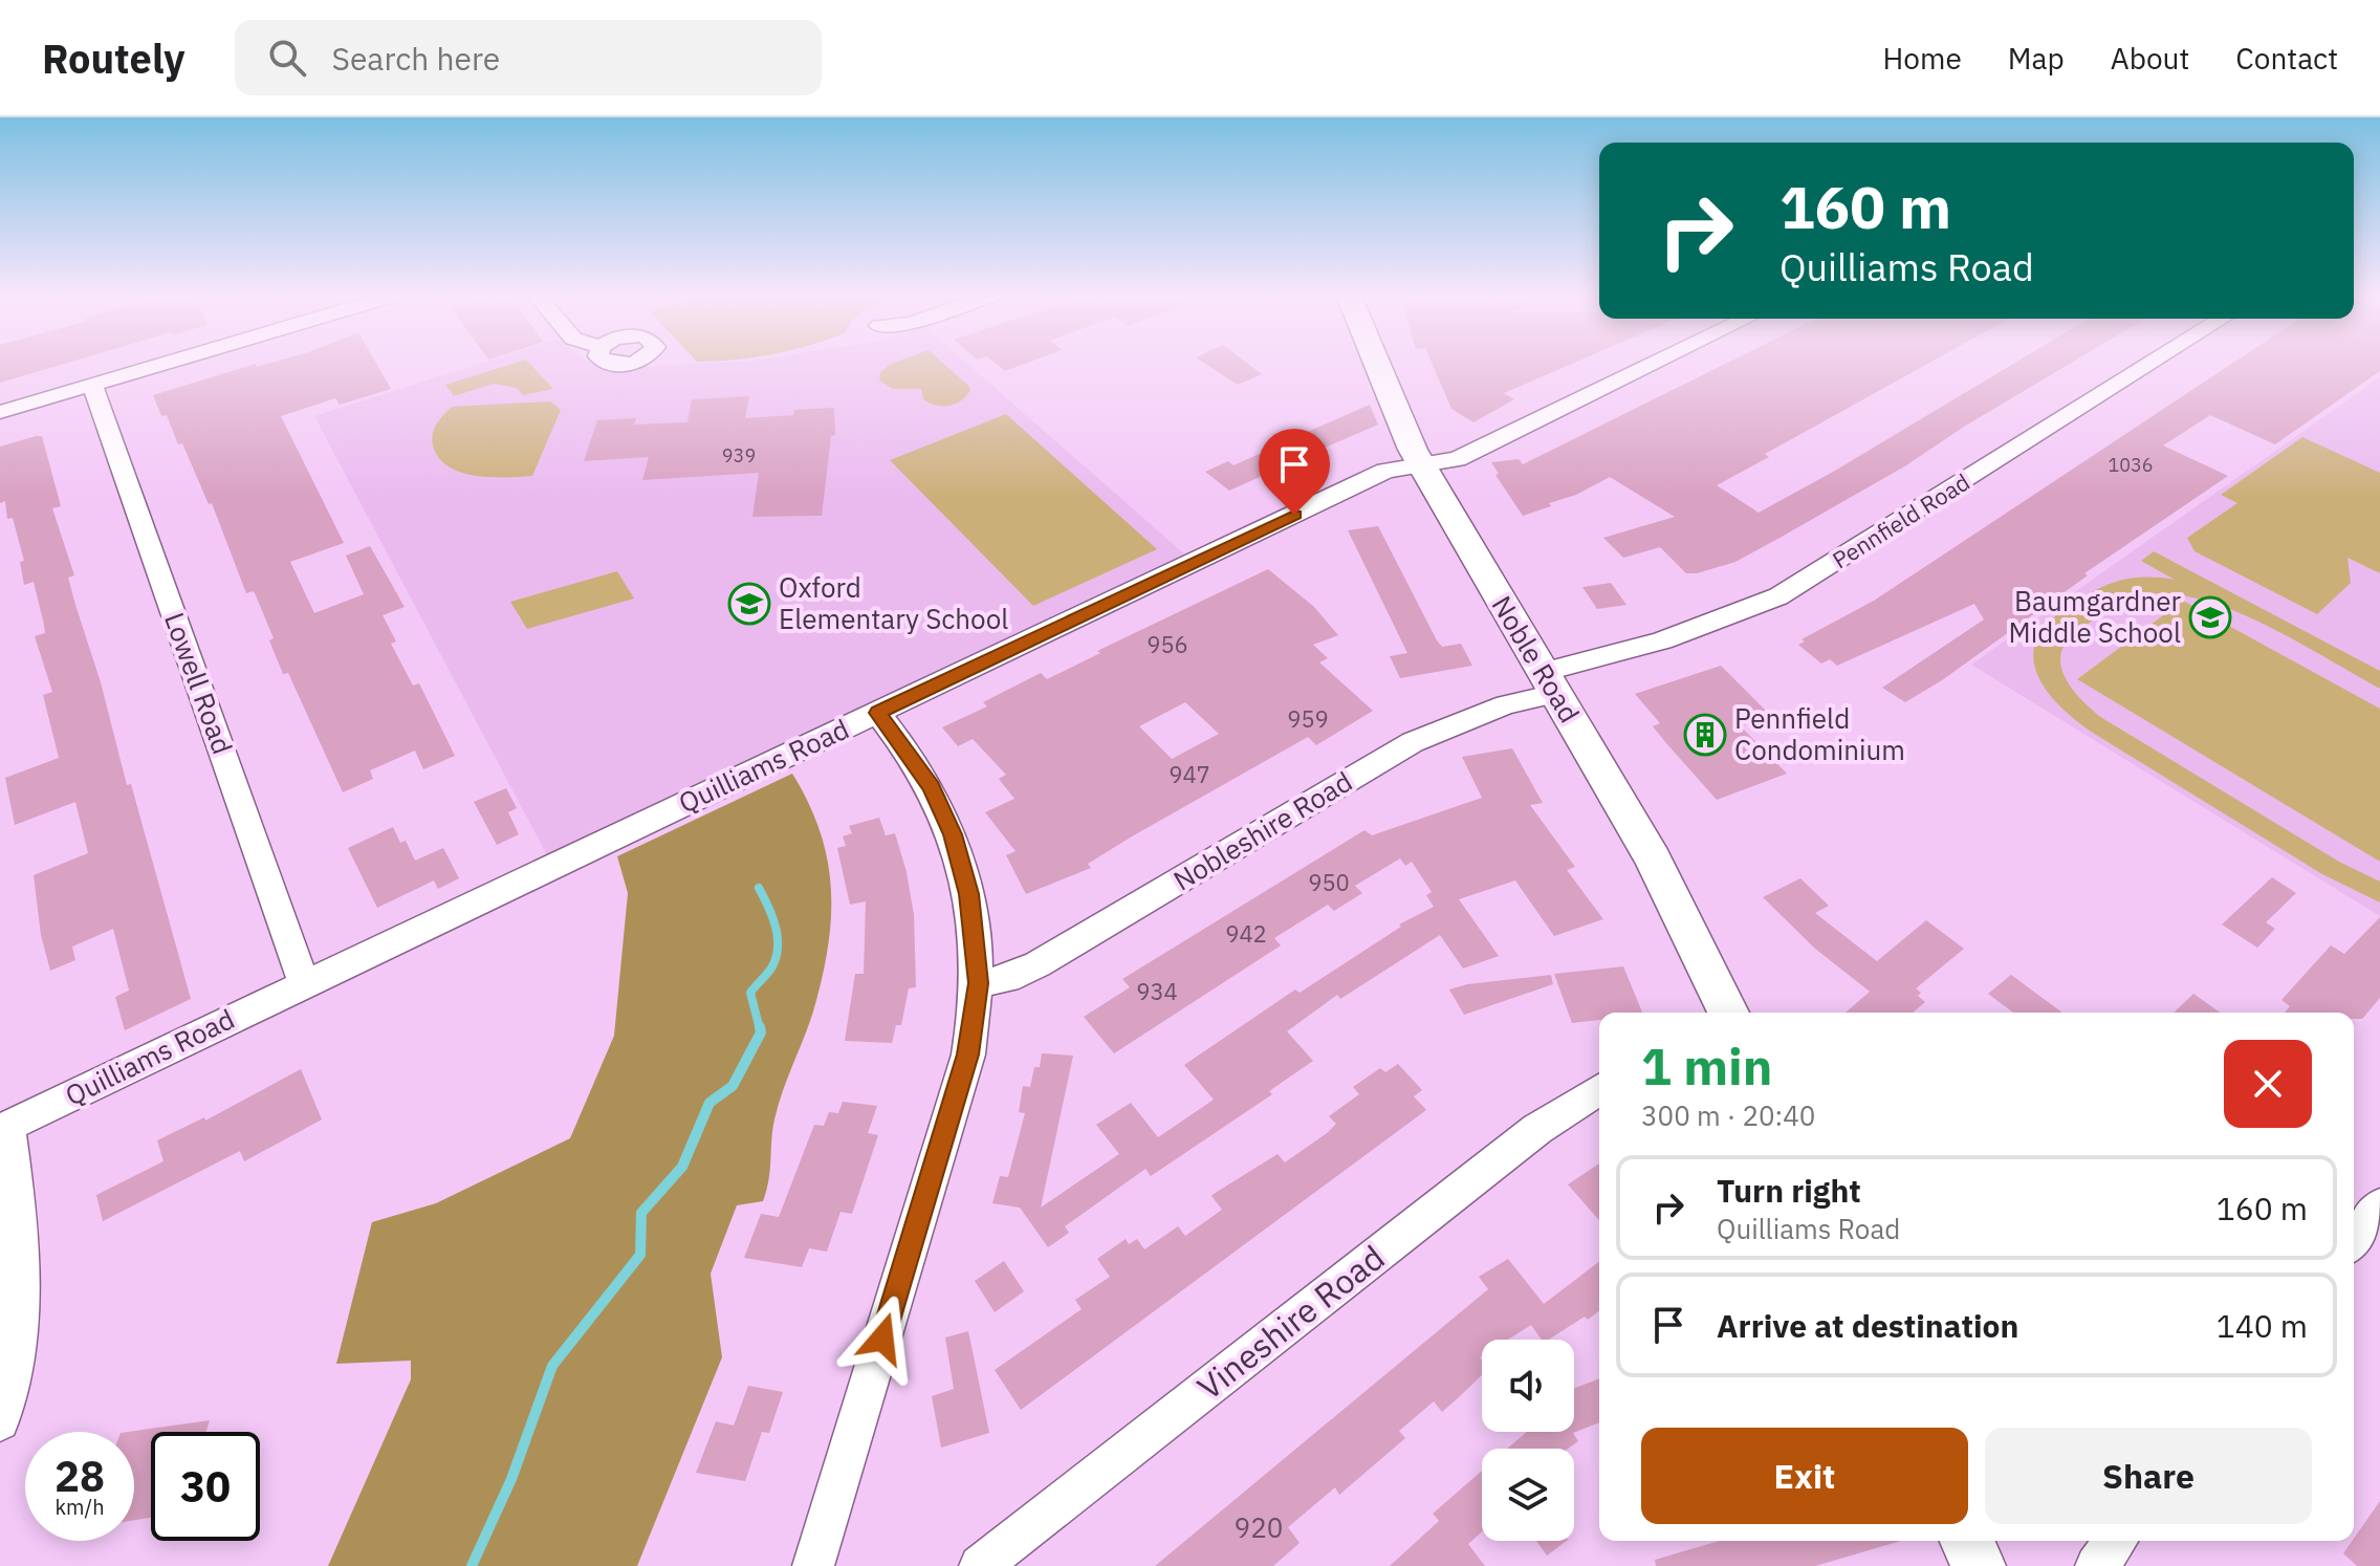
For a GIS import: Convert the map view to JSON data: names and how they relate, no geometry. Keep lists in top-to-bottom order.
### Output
{
  "streets": {
    "main road": ["Noble Road"],
    "street": [
      "Pennfield Road",
      "Lowell Road",
      "Quilliams Road",
      "Nobleshire Road",
      "Vineshire Road"
    ]
  },
  "crossings": [
    ["Pennfield Road", "Noble Road"],
    ["Pennfield Road", "Nobleshire Road"],
    ["Noble Road", "Quilliams Road"],
    ["Noble Road", "Nobleshire Road"],
    ["Lowell Road", "Quilliams Road"]
  ],
  "places": {
    "school or university": ["Oxford Elementary School", "Baumgardner Middle School"],
    "building": ["Pennfield Condominium"]
  },
  "house_numbers": [
    "939",
    "1036",
    "956",
    "959",
    "947",
    "950",
    "942",
    "934",
    "920"
  ],
  "page": {
    "header": "Routely",
    "search": "Search here",
    "nav": [
      "Home",
      "Map",
      "About",
      "Contact"
    ],
    "turn": ["160 m", "Quilliams Road"],
    "heading": ["1 min", "300 m · 20:40"],
    "list": [
      {
        "name": "Turn right",
        "note": "Quilliams Road",
        "value": "160 m"
      },
      {
        "name": "Arrive at destination",
        "value": "140 m"
      }
    ],
    "buttons": ["Exit", "Share"],
    "speed": "28 km/h",
    "limit": "30"
  }
}
